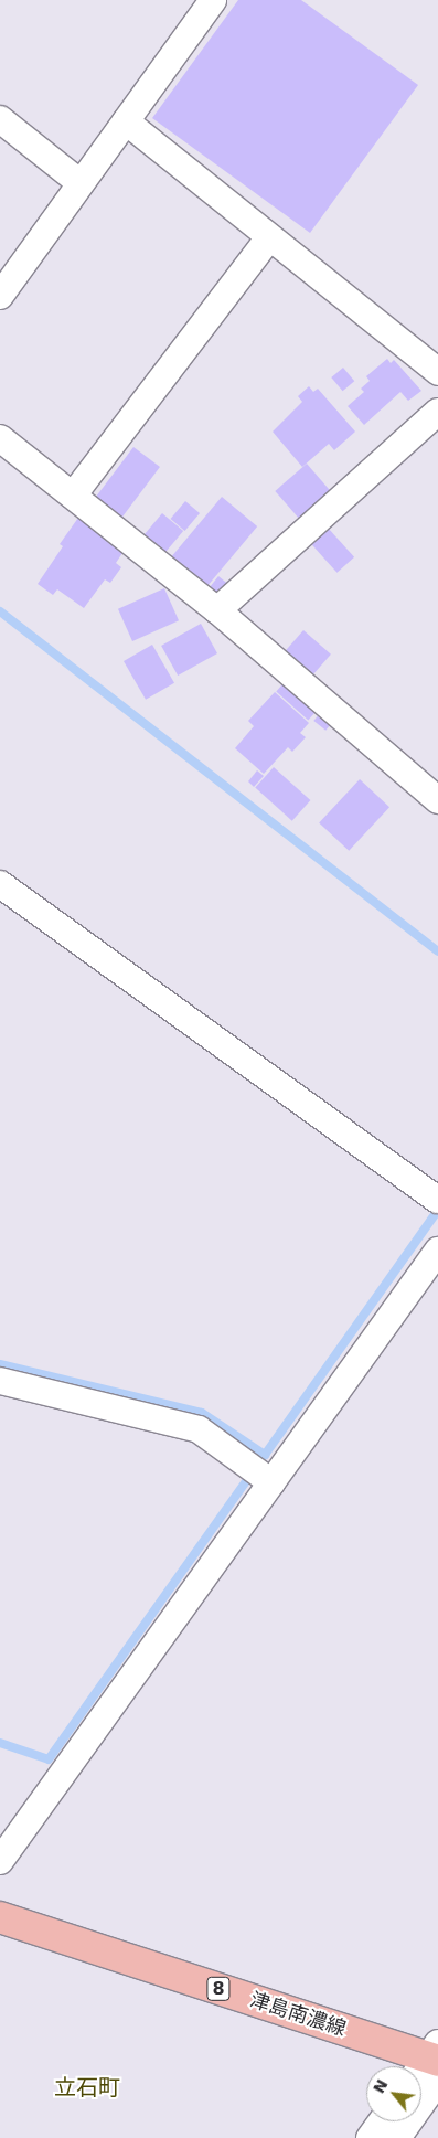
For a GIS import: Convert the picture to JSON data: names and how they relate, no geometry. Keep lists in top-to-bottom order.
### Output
{
  "streets": {
    "main road": ["8", "津島南濃線"]
  },
  "districts": ["立石町"],
  "north": "top left"
}
